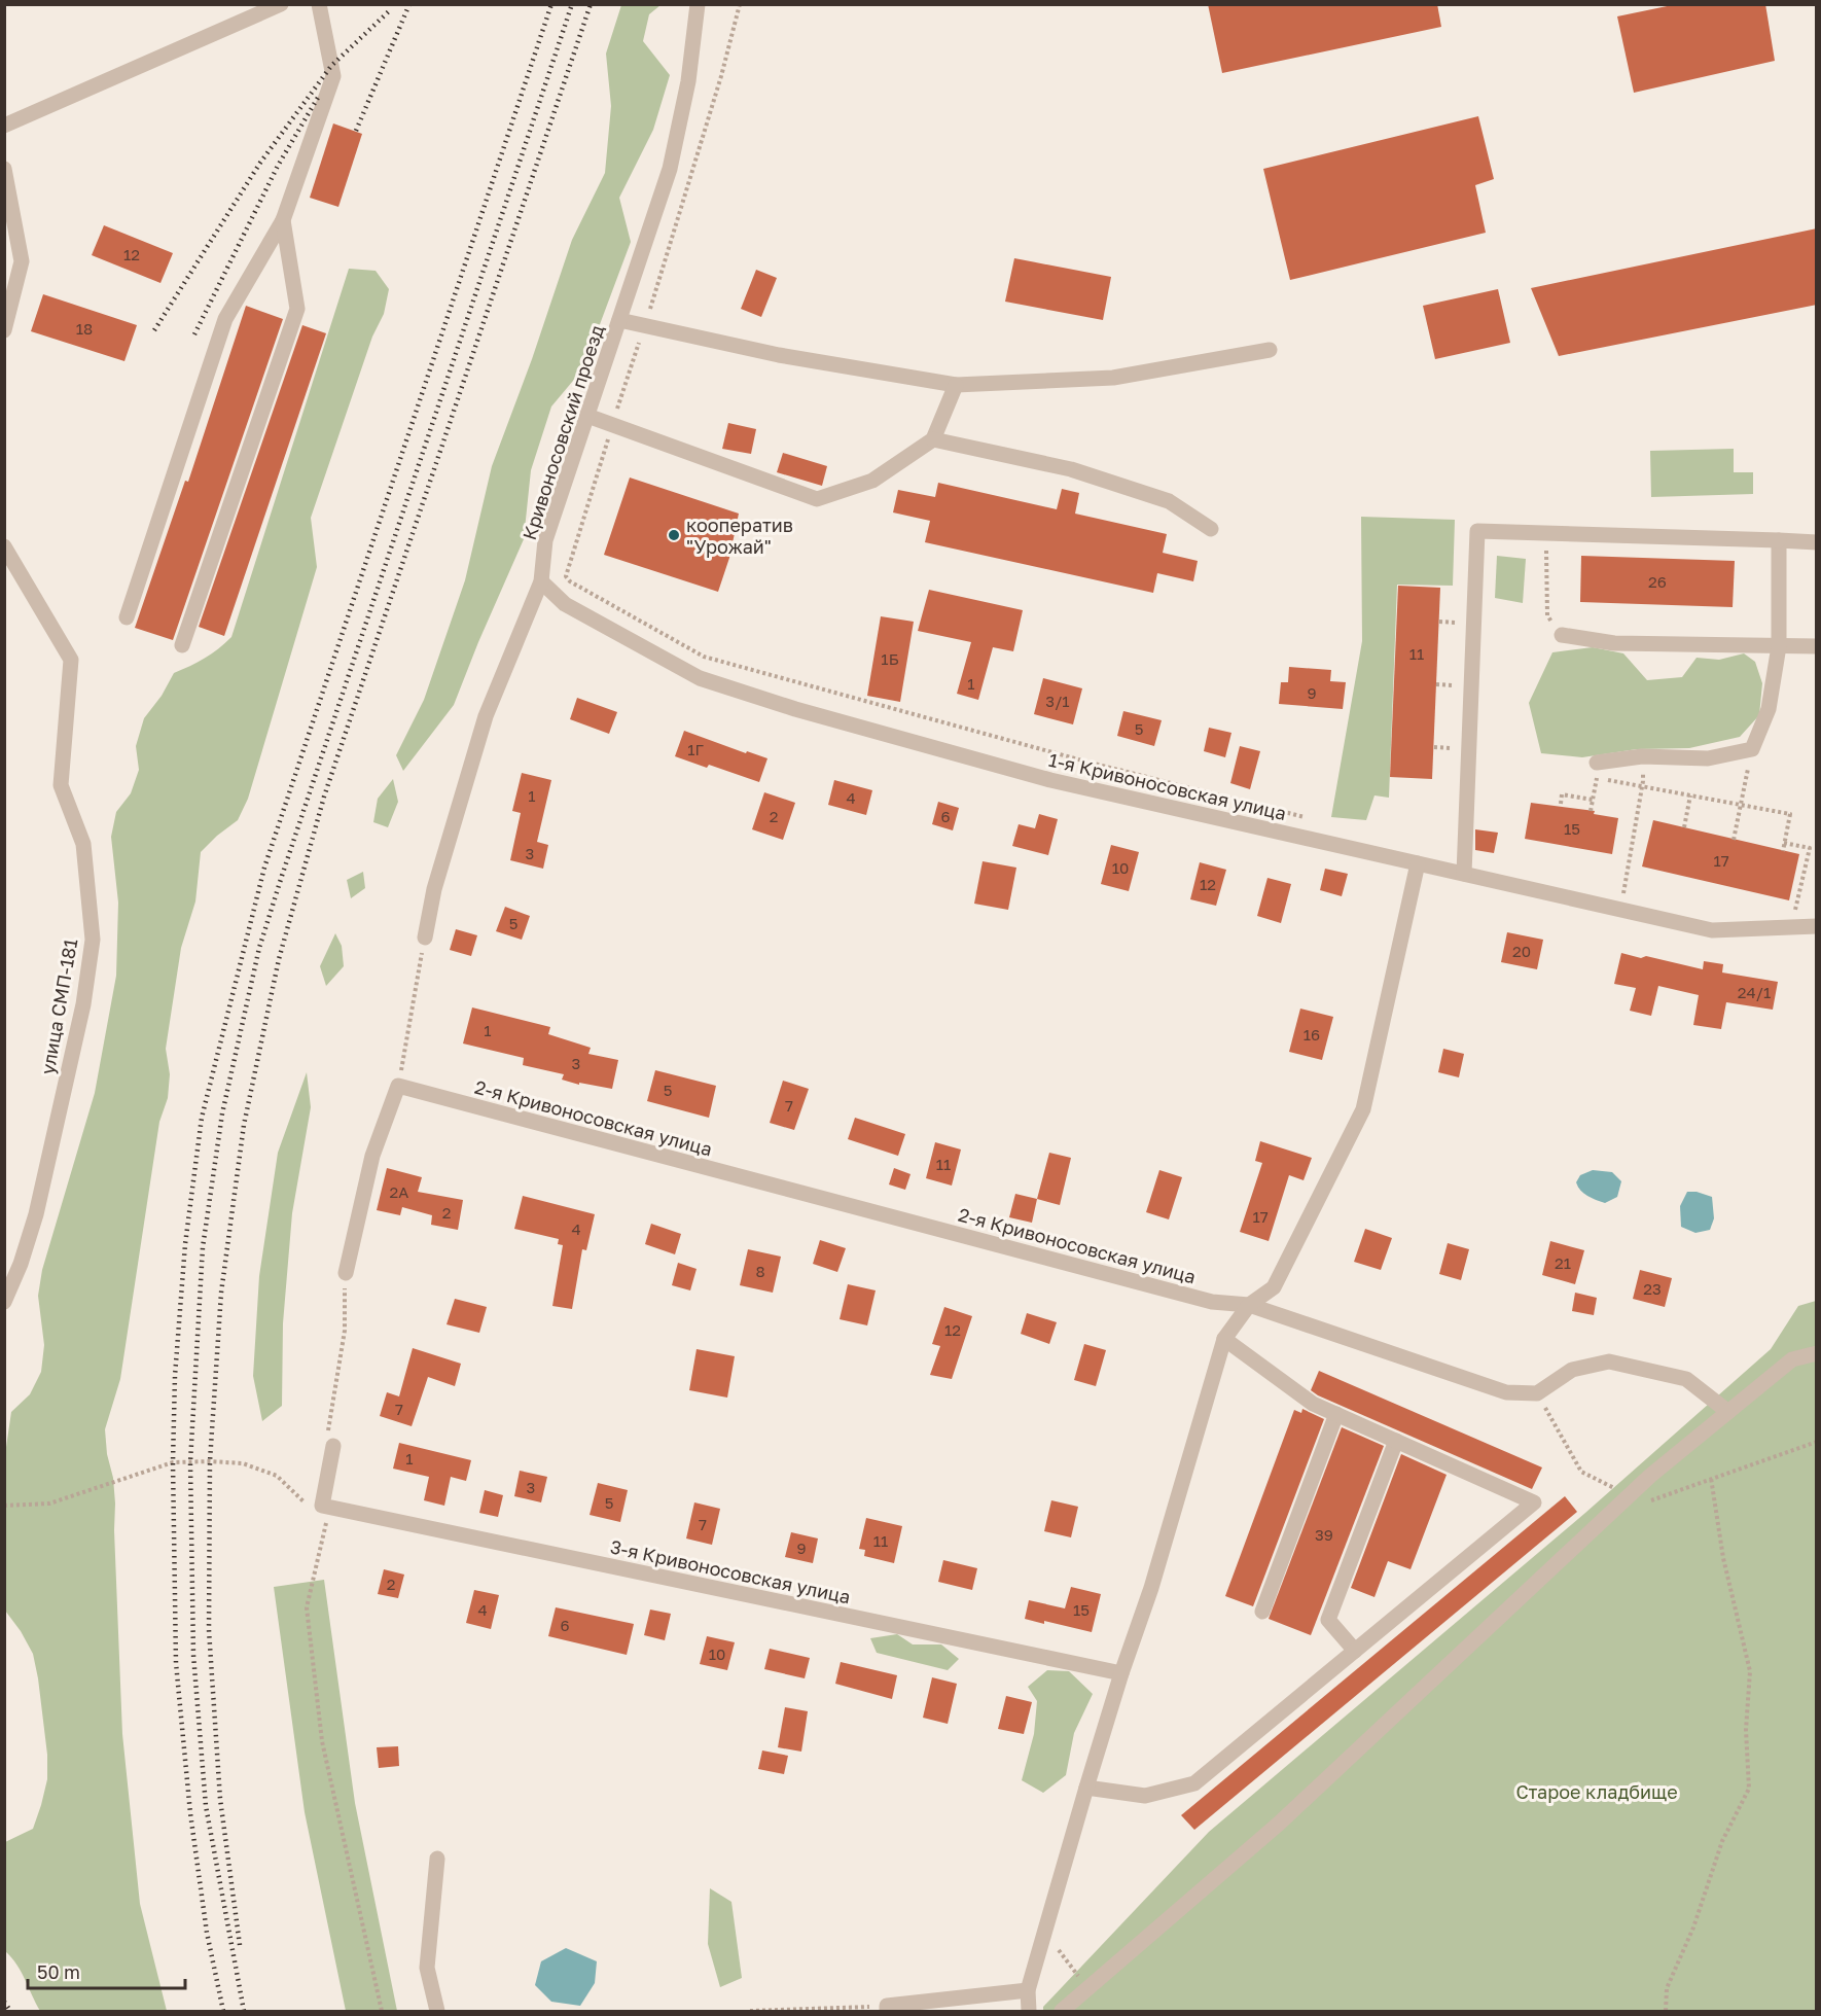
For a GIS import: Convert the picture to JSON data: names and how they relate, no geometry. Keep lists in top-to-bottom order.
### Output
{
  "streets": {
    "street": [
      "Кривоносовский проезд",
      "1-я Кривоносовская улица",
      "улица СМП-181",
      "2-я Кривоносовская улица",
      "3-я Кривоносовская улица"
    ]
  },
  "crossings": [
    ["Кривоносовский проезд", "1-я Кривоносовская улица"]
  ],
  "parks": ["Старое кладбище"],
  "places": ["кооператив \"Урожай\""],
  "house_numbers": [
    "12",
    "18",
    "26",
    "11",
    "1Б",
    "1",
    "9",
    "3/1",
    "5",
    "1Г",
    "1",
    "4",
    "2",
    "6",
    "15",
    "3",
    "17",
    "10",
    "12",
    "5",
    "20",
    "24/1",
    "1",
    "16",
    "3",
    "5",
    "7",
    "11",
    "2А",
    "2",
    "17",
    "4",
    "21",
    "8",
    "23",
    "12",
    "7",
    "1",
    "3",
    "5",
    "7",
    "39",
    "11",
    "9",
    "2",
    "4",
    "15",
    "6",
    "10"
  ],
  "scale_bar": "50 m"
}
